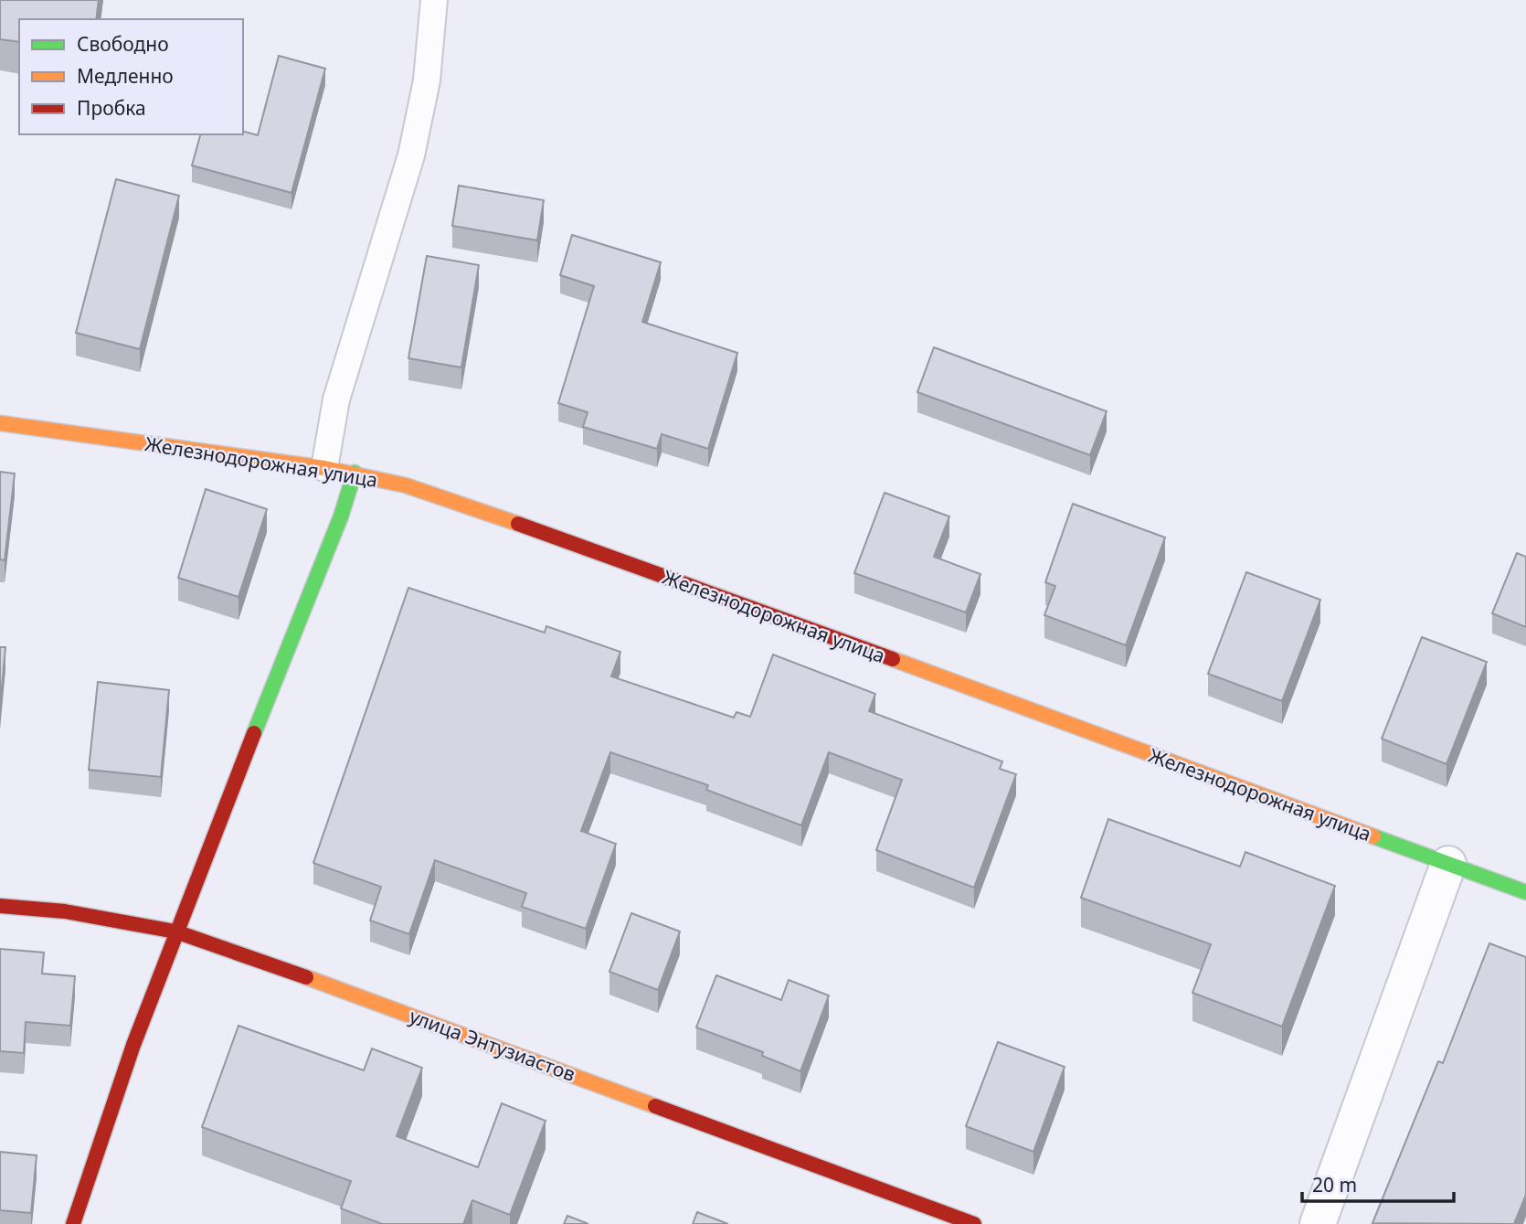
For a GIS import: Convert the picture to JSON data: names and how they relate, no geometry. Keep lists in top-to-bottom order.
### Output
{
  "streets": {
    "street": ["Железнодорожная улица", "улица Энтузиастов"]
  },
  "legend": ["Свободно", "Медленно", "Пробка"],
  "scale_bar": "20 m"
}
